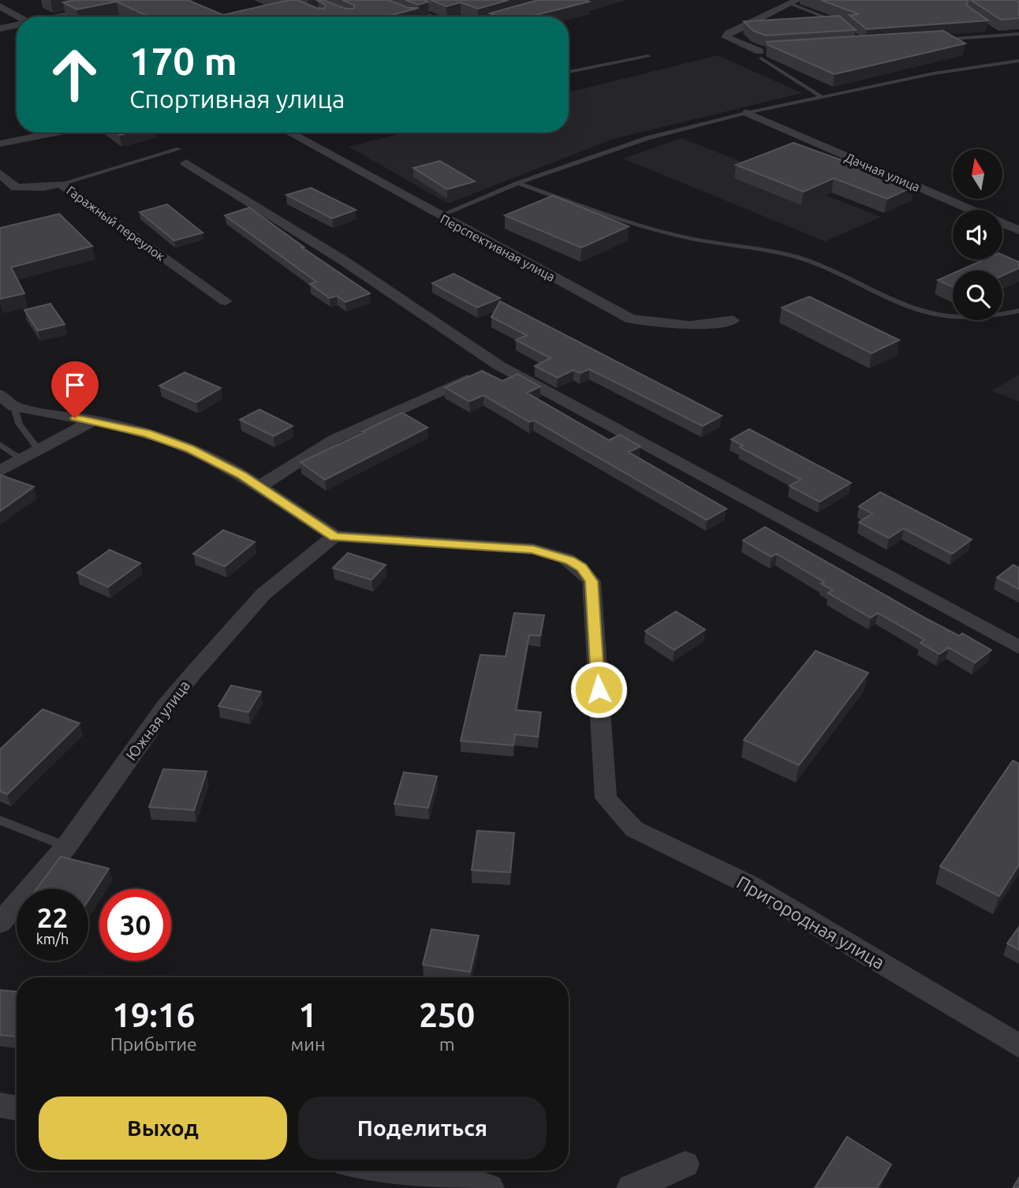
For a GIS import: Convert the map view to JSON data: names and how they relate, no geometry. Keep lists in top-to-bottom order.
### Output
{
  "streets": {
    "street": [
      "Дачная улица",
      "Гаражный переулок",
      "Перспективная улица",
      "Южная улица",
      "Пригородная улица"
    ]
  },
  "crossings": [
    ["Южная улица", "Пригородная улица"]
  ],
  "north": "top",
  "page": {
    "turn": ["170 m", "Спортивная улица"],
    "speed": "22 km/h",
    "limit": "30",
    "eta": [
      "19:16",
      "Прибытие",
      "1",
      "мин",
      "250",
      "m"
    ],
    "buttons": ["Выход", "Поделиться"]
  }
}
